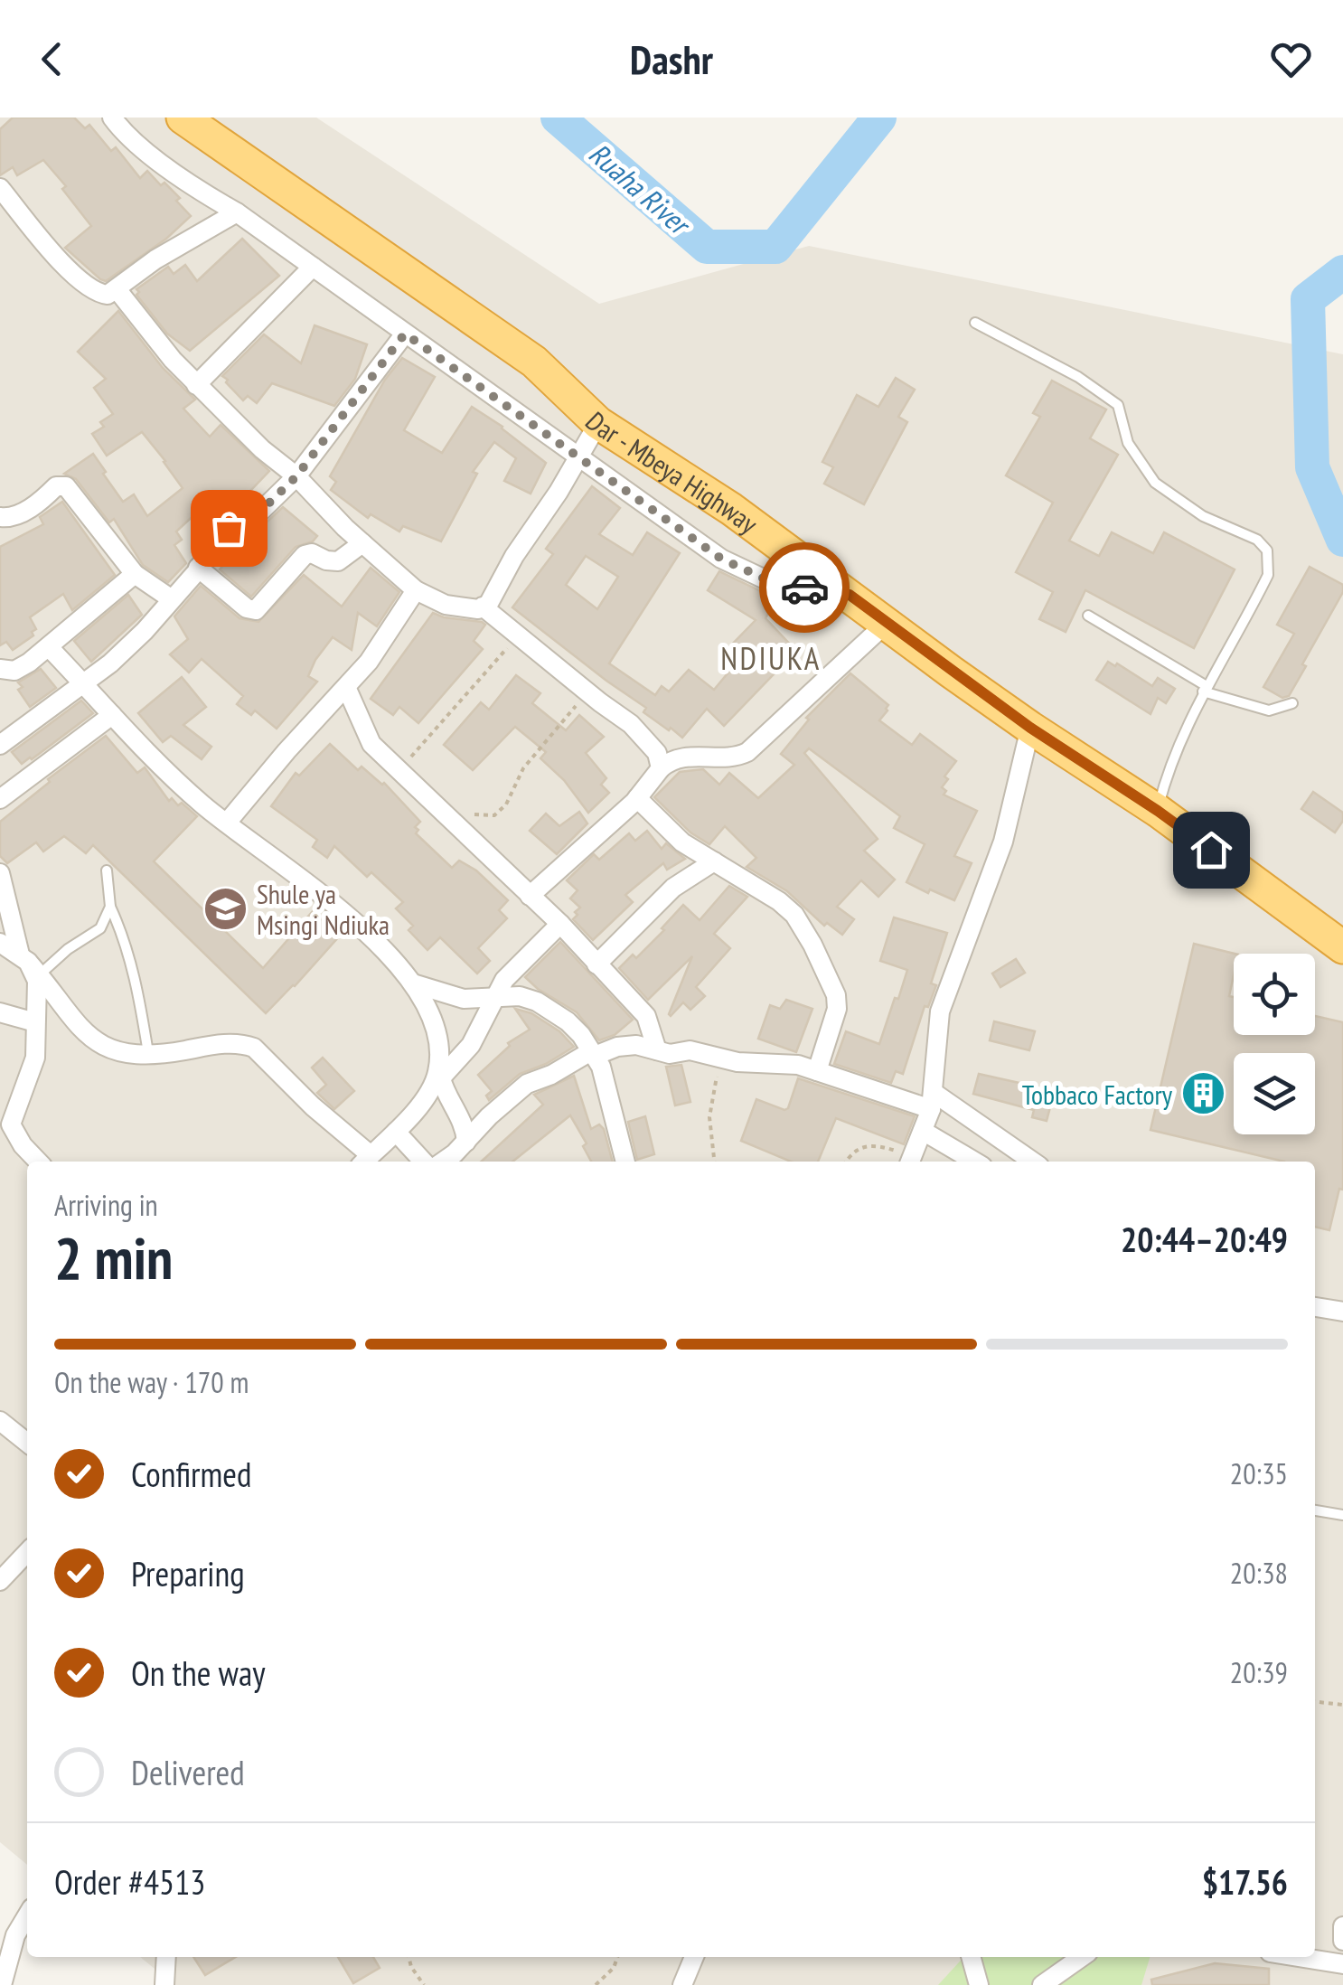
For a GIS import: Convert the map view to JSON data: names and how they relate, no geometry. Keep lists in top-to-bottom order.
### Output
{
  "streets": {
    "highway": ["Dar - Mbeya Highway"]
  },
  "districts": ["NDIUKA"],
  "water": ["Ruaha River"],
  "places": {
    "school or university": ["Shule ya Msingi Ndiuka"],
    "building": ["Tobbaco Factory"]
  },
  "page": {
    "header": "Dashr",
    "heading": ["2 min", "Arriving in", "20:44–20:49"],
    "panel": ["Order #4513", "$17.56"],
    "bar": "On the way · 170 m",
    "list": [
      ["Confirmed", "20:35"],
      ["Preparing", "20:38"],
      ["On the way", "20:39"],
      "Delivered"
    ]
  }
}
